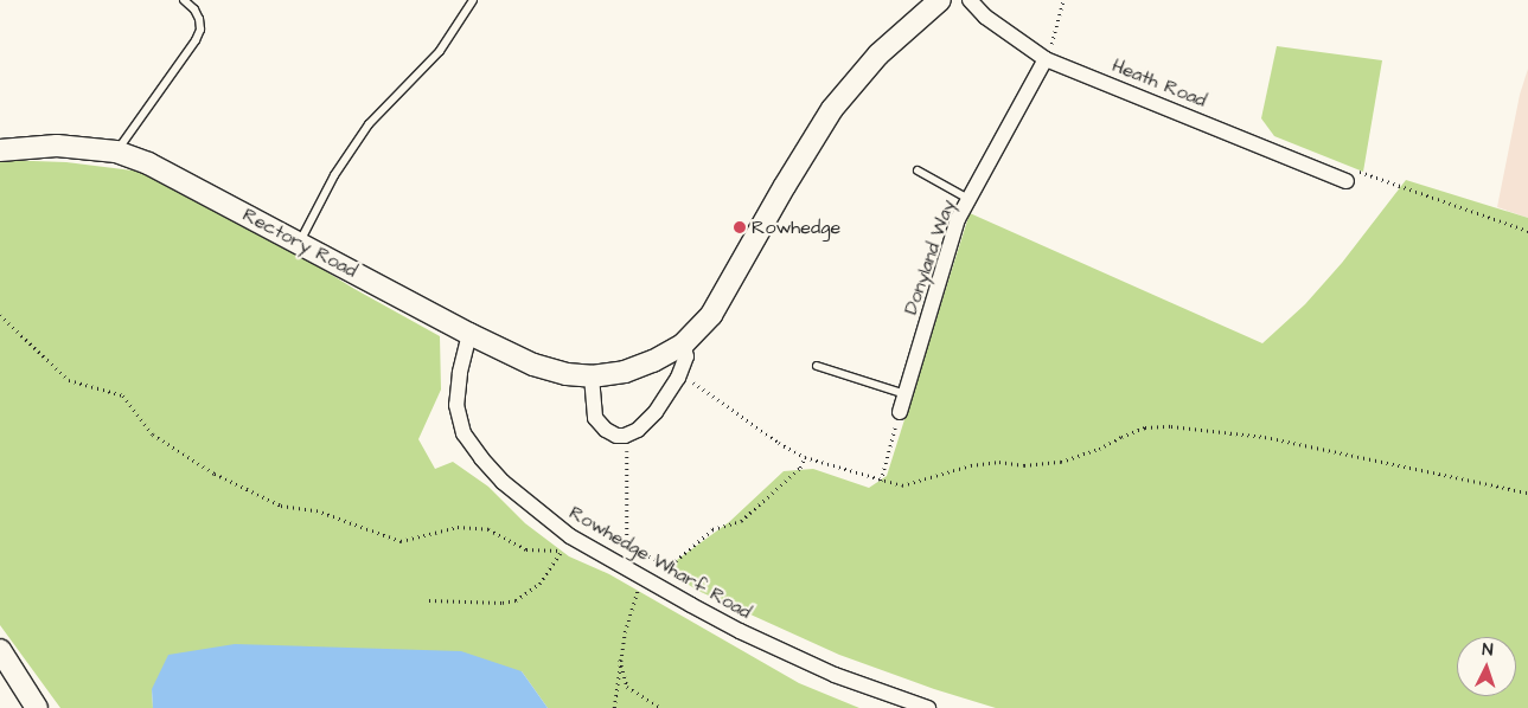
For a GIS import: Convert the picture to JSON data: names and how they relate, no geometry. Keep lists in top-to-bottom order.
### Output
{
  "streets": {
    "street": [
      "Heath Road",
      "Rectory Road",
      "Donyland Way",
      "Rowhedge Wharf Road"
    ]
  },
  "crossings": [
    ["Heath Road", "Donyland Way"],
    ["Rectory Road", "Rowhedge Wharf Road"]
  ],
  "places": ["Rowhedge"],
  "north": "top"
}
